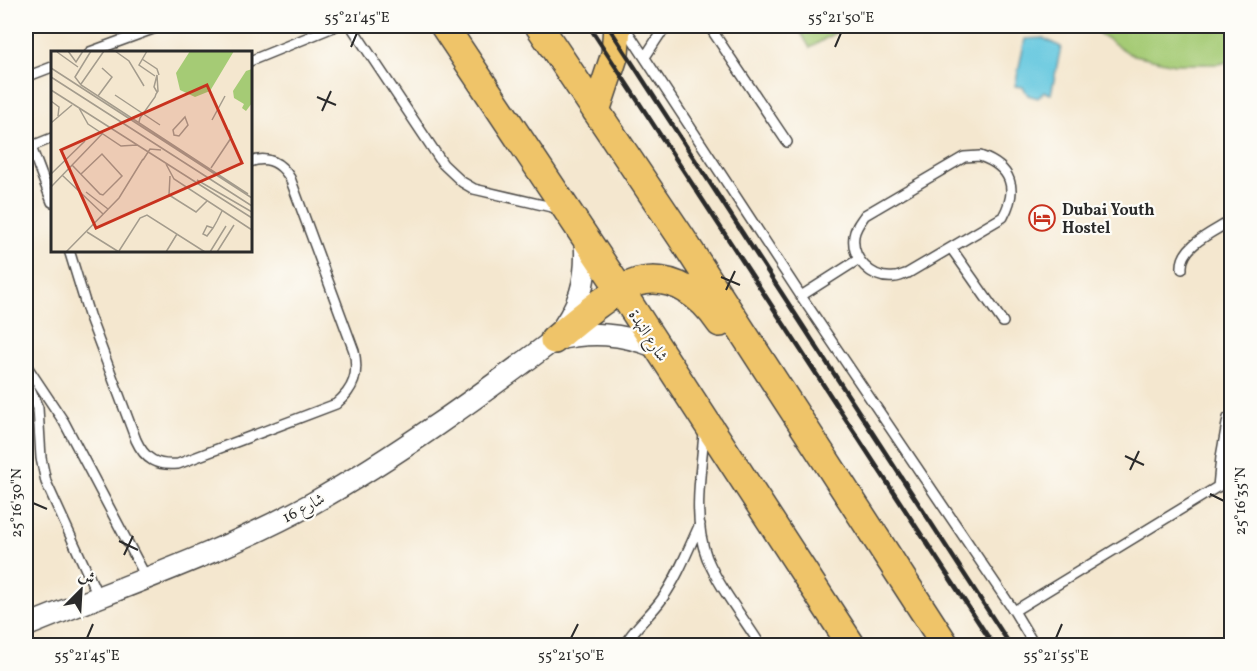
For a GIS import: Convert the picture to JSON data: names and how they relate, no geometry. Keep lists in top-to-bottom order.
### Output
{
  "streets": {
    "main road": ["شارع النهدة"],
    "street": ["شارع 16"]
  },
  "crossings": [
    ["شارع النهدة", "شارع 16"]
  ],
  "places": {
    "hotel": ["Dubai Youth Hostel"]
  },
  "north": "top right",
  "coordinates": [
    "55°21'45\"E",
    "55°21'50\"E",
    "25°16'35\"N",
    "25°16'30\"N",
    "55°21'55\"E"
  ]
}
